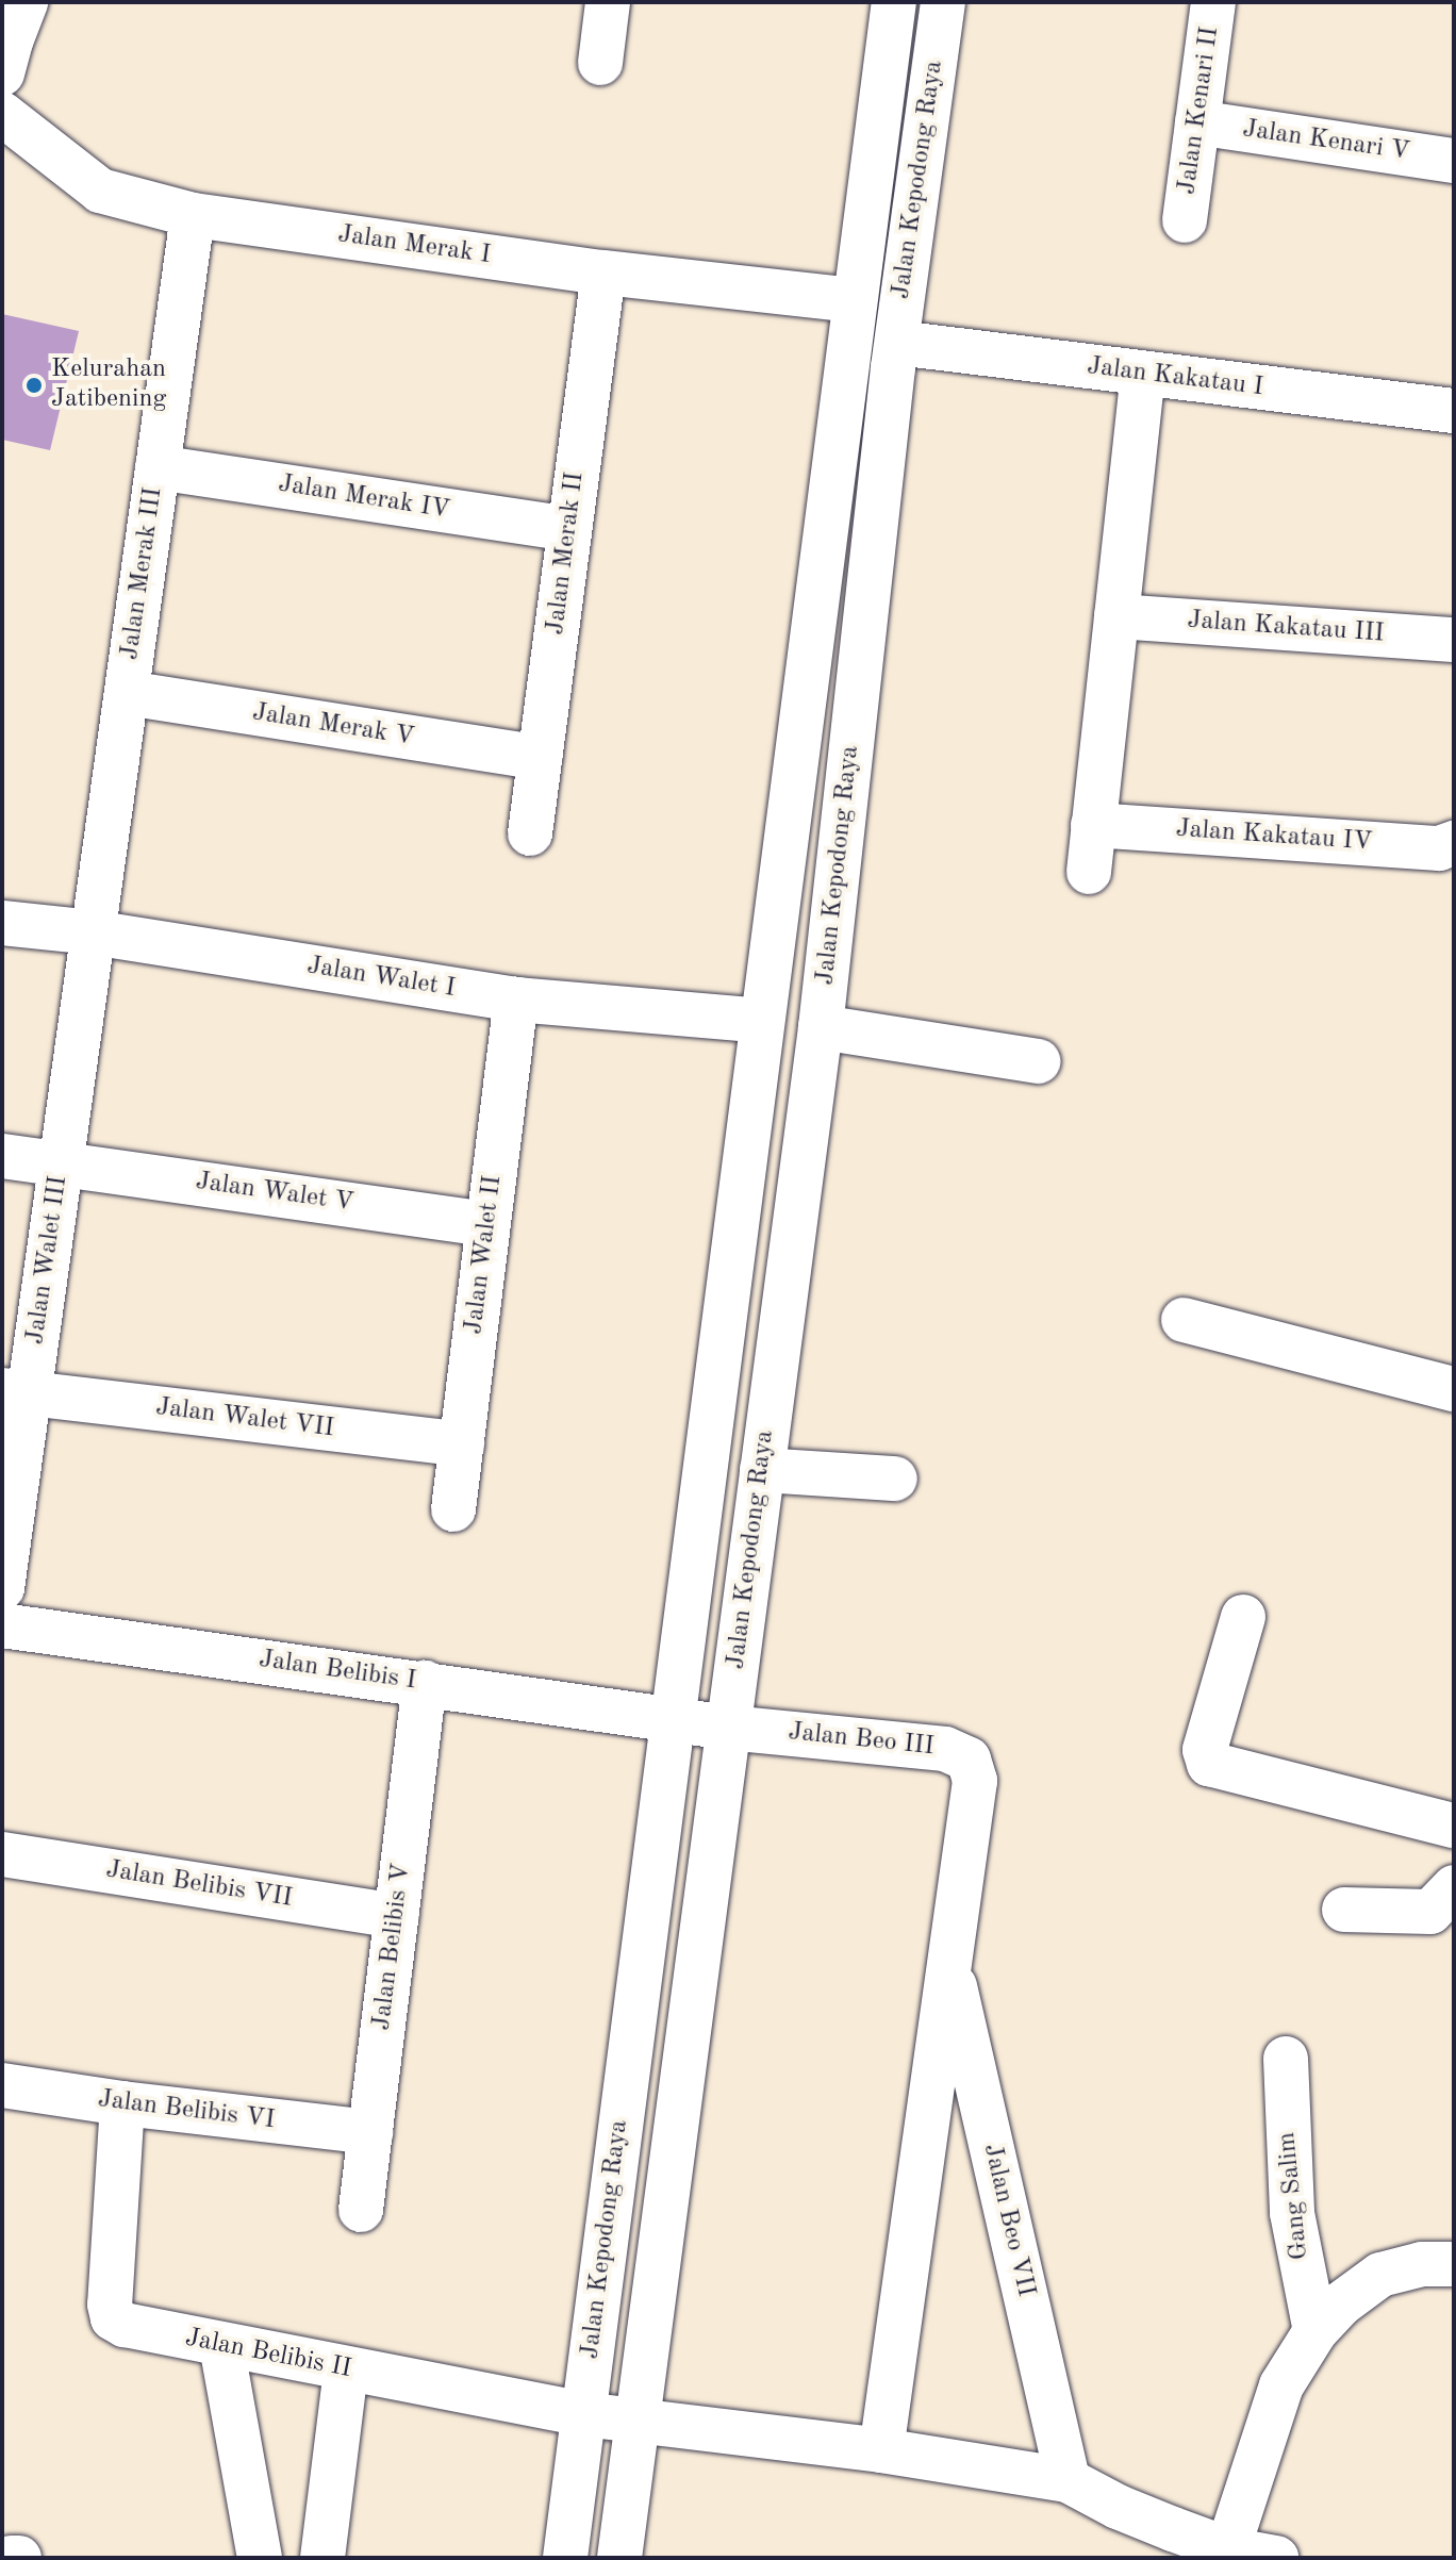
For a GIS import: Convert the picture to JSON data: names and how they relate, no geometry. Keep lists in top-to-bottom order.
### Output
{
  "streets": {
    "street": [
      "Jalan Kenari II",
      "Jalan Kenari V",
      "Jalan Kepodong Raya",
      "Jalan Merak I",
      "Jalan Kakatau I",
      "Jalan Merak IV",
      "Jalan Merak II",
      "Jalan Merak III",
      "Jalan Kakatau III",
      "Jalan Merak V",
      "Jalan Kakatau IV",
      "Jalan Walet I",
      "Jalan Walet V",
      "Jalan Walet II",
      "Jalan Walet III",
      "Jalan Walet VII",
      "Jalan Belibis I",
      "Jalan Beo III",
      "Jalan Belibis VII",
      "Jalan Belibis V",
      "Jalan Belibis VI",
      "Gang Salim",
      "Jalan Beo VII",
      "Jalan Belibis II"
    ]
  },
  "crossings": [
    ["Jalan Kenari II", "Jalan Kenari V"],
    ["Jalan Kepodong Raya", "Jalan Merak I"],
    ["Jalan Kepodong Raya", "Jalan Kakatau I"],
    ["Jalan Kepodong Raya", "Jalan Walet I"],
    ["Jalan Kepodong Raya", "Jalan Belibis I"],
    ["Jalan Kepodong Raya", "Jalan Beo III"],
    ["Jalan Kepodong Raya", "Jalan Belibis II"],
    ["Jalan Merak I", "Jalan Merak II"],
    ["Jalan Merak I", "Jalan Merak III"],
    ["Jalan Merak IV", "Jalan Merak II"],
    ["Jalan Merak IV", "Jalan Merak III"],
    ["Jalan Merak II", "Jalan Merak V"],
    ["Jalan Merak III", "Jalan Merak V"],
    ["Jalan Merak III", "Jalan Walet I"],
    ["Jalan Merak III", "Jalan Walet III"],
    ["Jalan Walet I", "Jalan Walet II"],
    ["Jalan Walet I", "Jalan Walet III"],
    ["Jalan Walet V", "Jalan Walet II"],
    ["Jalan Walet V", "Jalan Walet III"],
    ["Jalan Walet II", "Jalan Walet VII"],
    ["Jalan Walet III", "Jalan Walet VII"],
    ["Jalan Belibis I", "Jalan Belibis V"],
    ["Jalan Beo III", "Jalan Beo VII"],
    ["Jalan Belibis VII", "Jalan Belibis V"],
    ["Jalan Belibis V", "Jalan Belibis VI"],
    ["Jalan Belibis VI", "Jalan Belibis II"],
    ["Jalan Beo VII", "Jalan Belibis II"]
  ],
  "places": ["Kelurahan Jatibening"]
}
